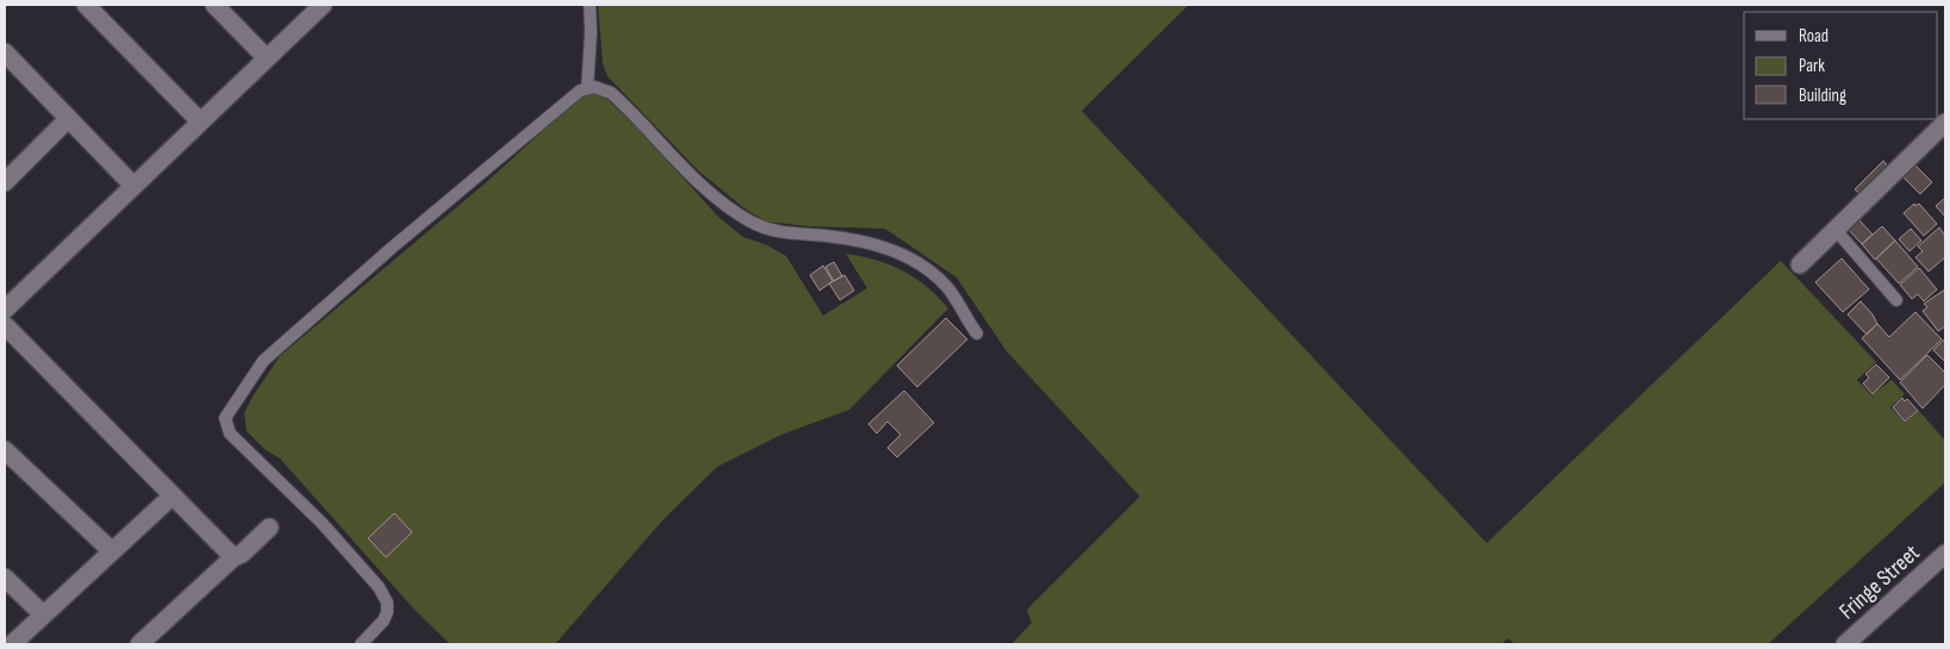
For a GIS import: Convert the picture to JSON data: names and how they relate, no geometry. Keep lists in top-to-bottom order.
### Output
{
  "streets": {
    "street": ["Fringe Street"]
  },
  "legend": ["Road", "Park", "Building"]
}
